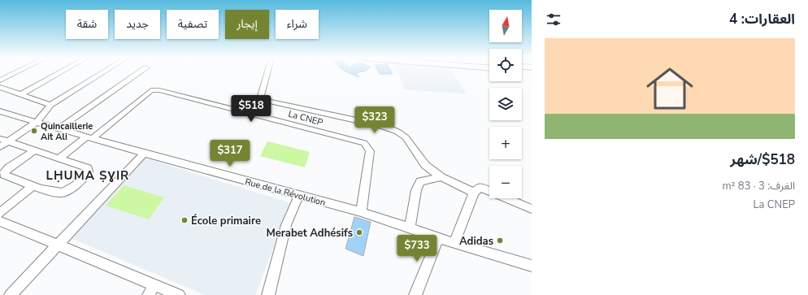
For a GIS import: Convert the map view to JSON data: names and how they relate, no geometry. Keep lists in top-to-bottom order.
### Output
{
  "streets": {
    "street": ["La CNEP", "Rue de la Révolution"]
  },
  "crossings": [
    ["La CNEP", "Rue de la Révolution"]
  ],
  "districts": ["LḤUMA ṢƔIR"],
  "places": [
    "Quincaillerie Ait Ali",
    "École primaire",
    "Merabet Adhésifs",
    "Adidas"
  ],
  "north": "top",
  "page": {
    "heading": "العقارات: 4",
    "map_buttons": ["+", "−"],
    "chip": [
      "شراء",
      "إيجار",
      "تصفية",
      "جديد",
      "شقة"
    ],
    "list": [
      {
        "name": "$518/شهر",
        "note": "الغرف: 3 · 83 m² · La CNEP"
      }
    ],
    "price": [
      "$518",
      "$323",
      "$317",
      "$733"
    ]
  }
}
